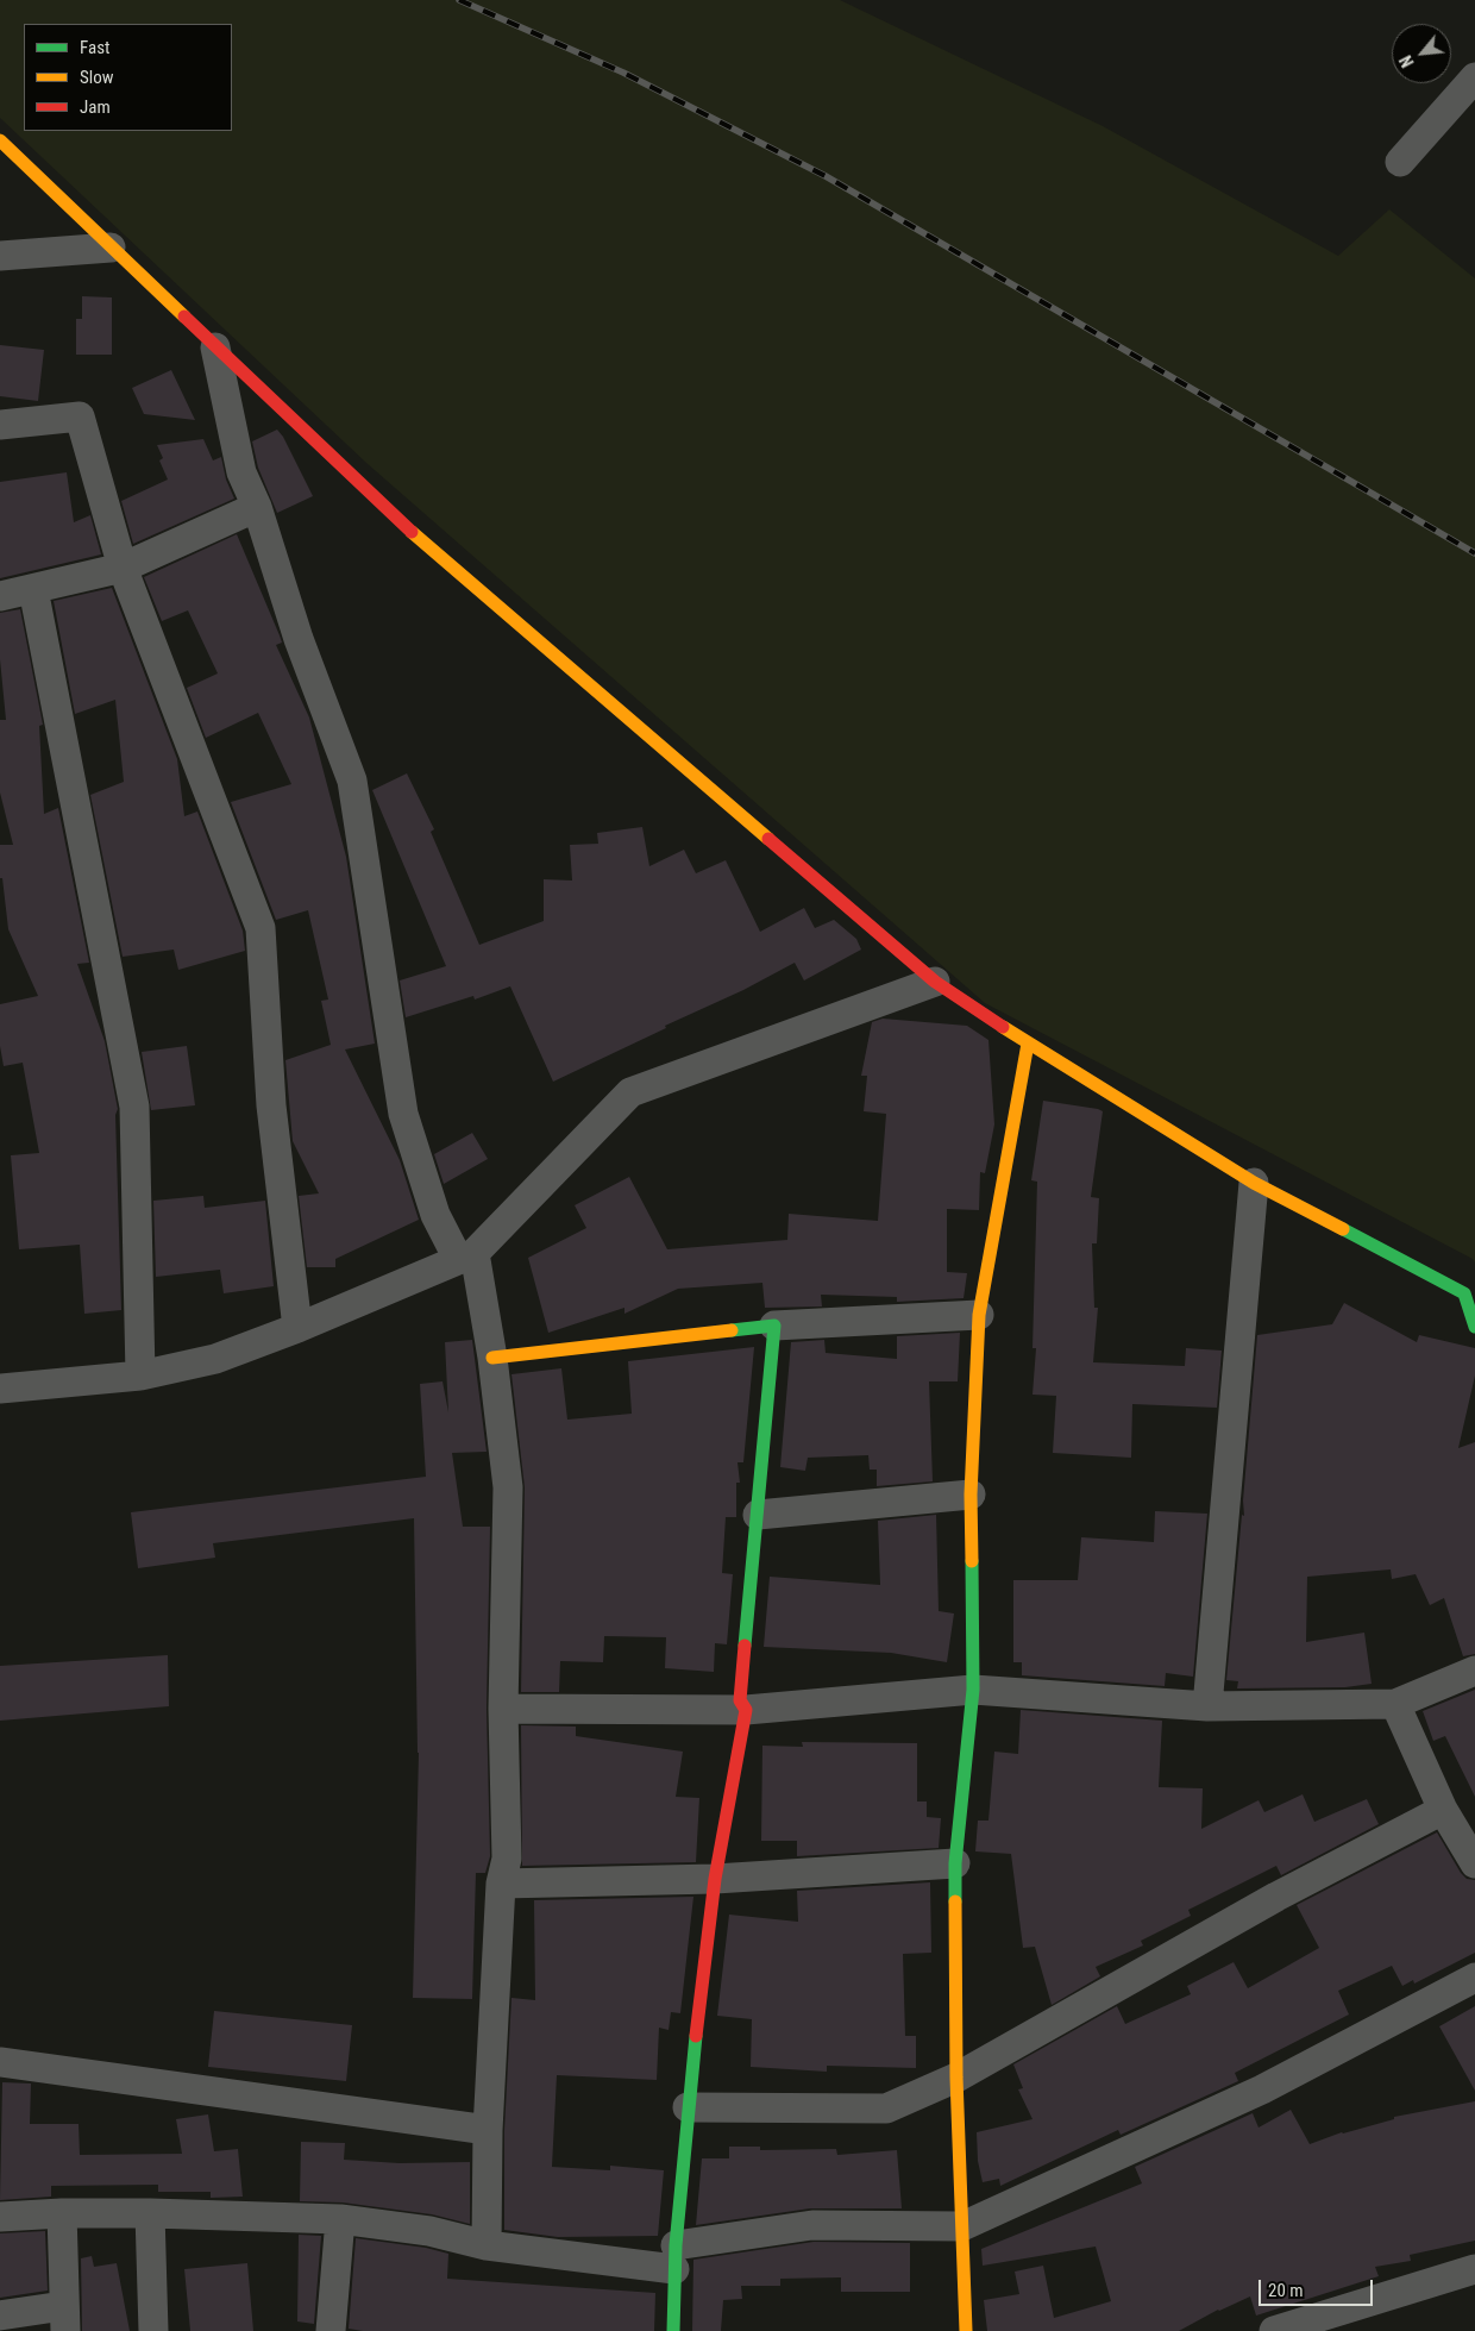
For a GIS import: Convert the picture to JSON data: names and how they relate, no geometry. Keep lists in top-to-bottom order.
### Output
{
  "legend": ["Fast", "Slow", "Jam"],
  "scale_bar": "20 m",
  "north": "bottom left"
}
